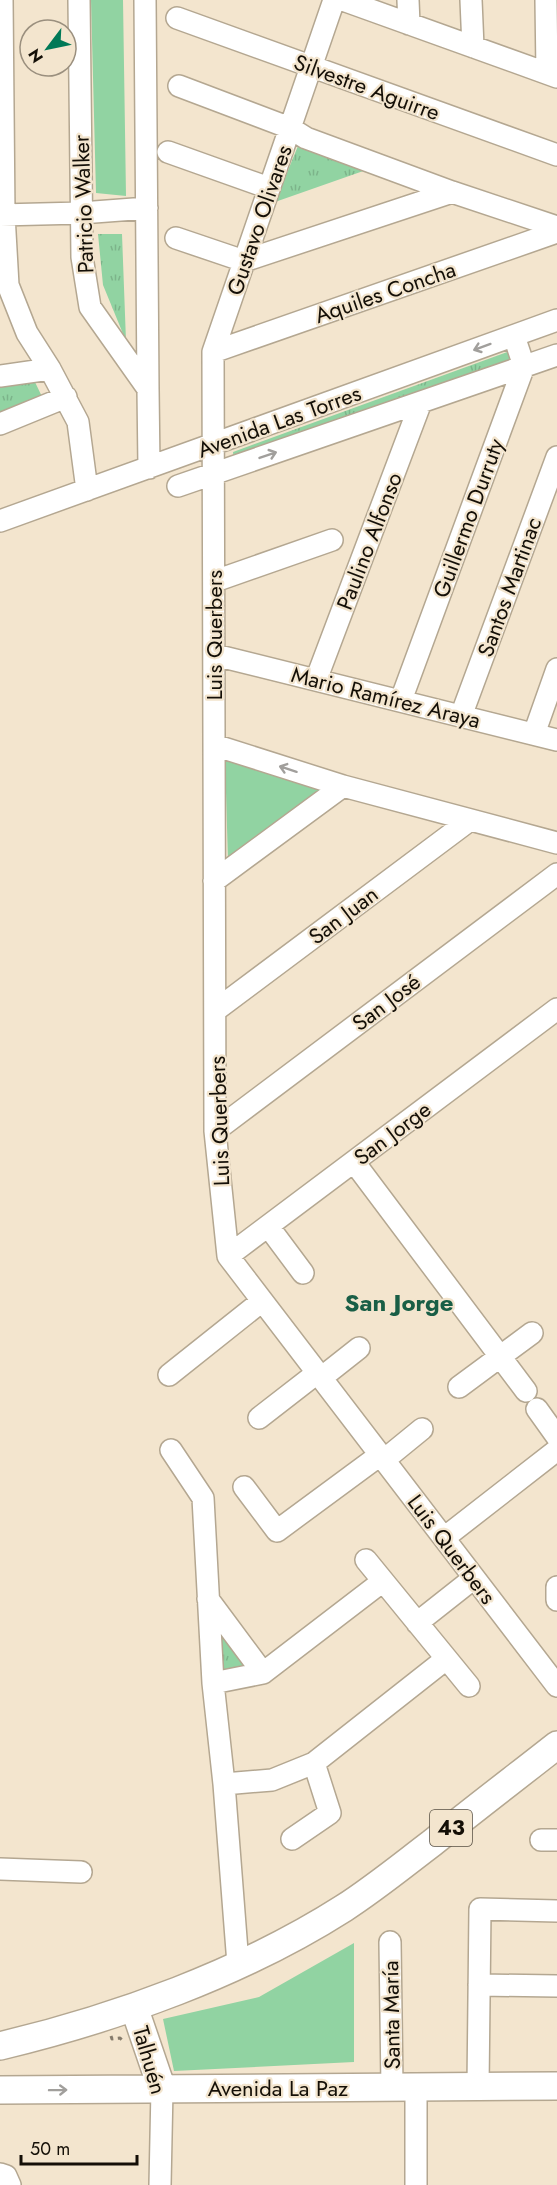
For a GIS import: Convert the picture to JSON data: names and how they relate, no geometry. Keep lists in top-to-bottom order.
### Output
{
  "streets": {
    "main road": ["43", "Talhuén", "Avenida La Paz"],
    "street": [
      "Silvestre Aguirre",
      "Patricio Walker",
      "Gustavo Olivares",
      "Aquiles Concha",
      "Avenida Las Torres",
      "Guillermo Durruty",
      "Paulino Alfonso",
      "Santos Martinac",
      "Luis Querbers",
      "Mario Ramírez Araya",
      "San Juan",
      "San José",
      "San Jorge",
      "Santa María"
    ]
  },
  "crossings": [
    ["Silvestre Aguirre", "Gustavo Olivares"],
    ["Gustavo Olivares", "Aquiles Concha"],
    ["Gustavo Olivares", "Avenida Las Torres"],
    ["Gustavo Olivares", "Luis Querbers"],
    ["Avenida Las Torres", "Guillermo Durruty"],
    ["Avenida Las Torres", "Paulino Alfonso"],
    ["Avenida Las Torres", "Luis Querbers"],
    ["Guillermo Durruty", "Mario Ramírez Araya"],
    ["Paulino Alfonso", "Mario Ramírez Araya"],
    ["Santos Martinac", "Mario Ramírez Araya"],
    ["Luis Querbers", "Mario Ramírez Araya"],
    ["Luis Querbers", "San Juan"],
    ["Luis Querbers", "San José"],
    ["Luis Querbers", "San Jorge"],
    ["43", "Talhuén"],
    ["Santa María", "Avenida La Paz"],
    ["Talhuén", "Avenida La Paz"]
  ],
  "districts": ["San Jorge"],
  "scale_bar": "50 m",
  "north": "bottom left"
}
